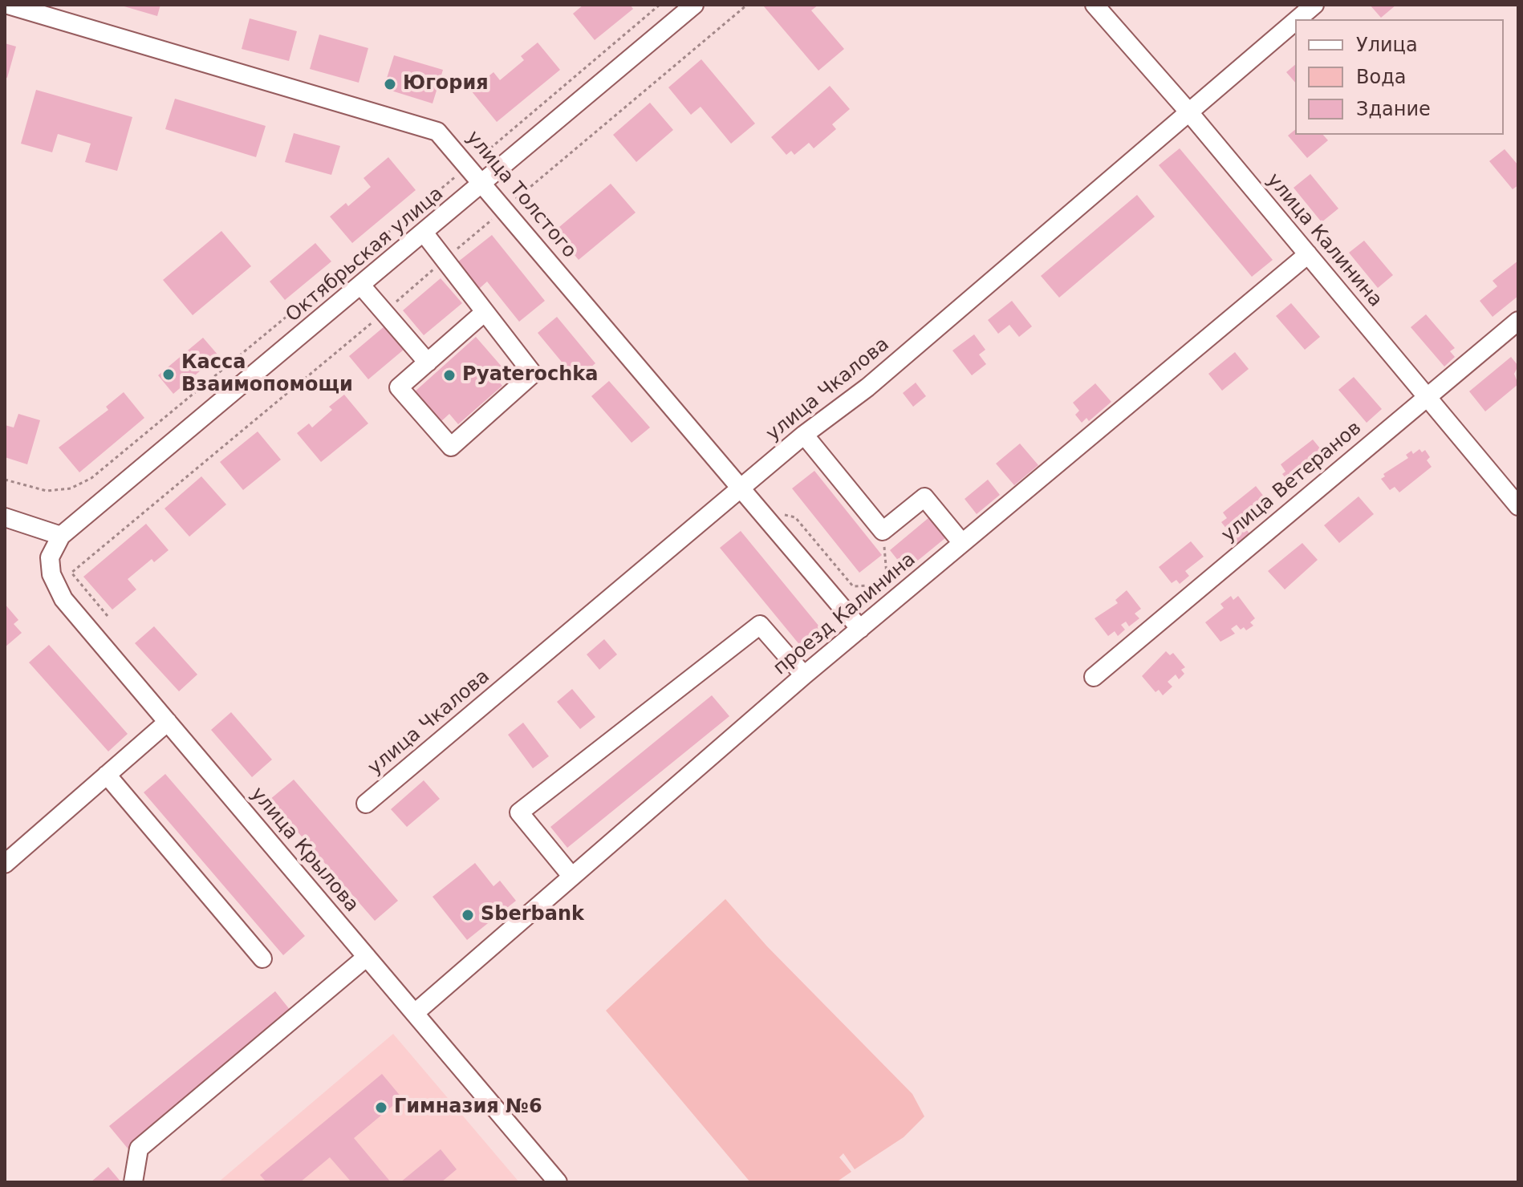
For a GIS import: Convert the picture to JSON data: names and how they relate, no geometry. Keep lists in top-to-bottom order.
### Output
{
  "streets": {
    "street": [
      "улица Толстого",
      "улица Калинина",
      "Октябрьская улица",
      "улица Чкалова",
      "улица Ветеранов",
      "проезд Калинина",
      "улица Крылова"
    ]
  },
  "crossings": [
    ["улица Толстого", "Октябрьская улица"],
    ["улица Толстого", "улица Чкалова"],
    ["улица Толстого", "проезд Калинина"],
    ["улица Калинина", "улица Чкалова"],
    ["улица Калинина", "улица Ветеранов"],
    ["улица Калинина", "проезд Калинина"],
    ["Октябрьская улица", "улица Крылова"],
    ["проезд Калинина", "улица Крылова"]
  ],
  "places": [
    "Югория",
    "Касса Взаимопомощи",
    "Pyaterochka",
    "Sberbank",
    "Гимназия №6"
  ],
  "legend": ["Улица", "Вода", "Здание"]
}
